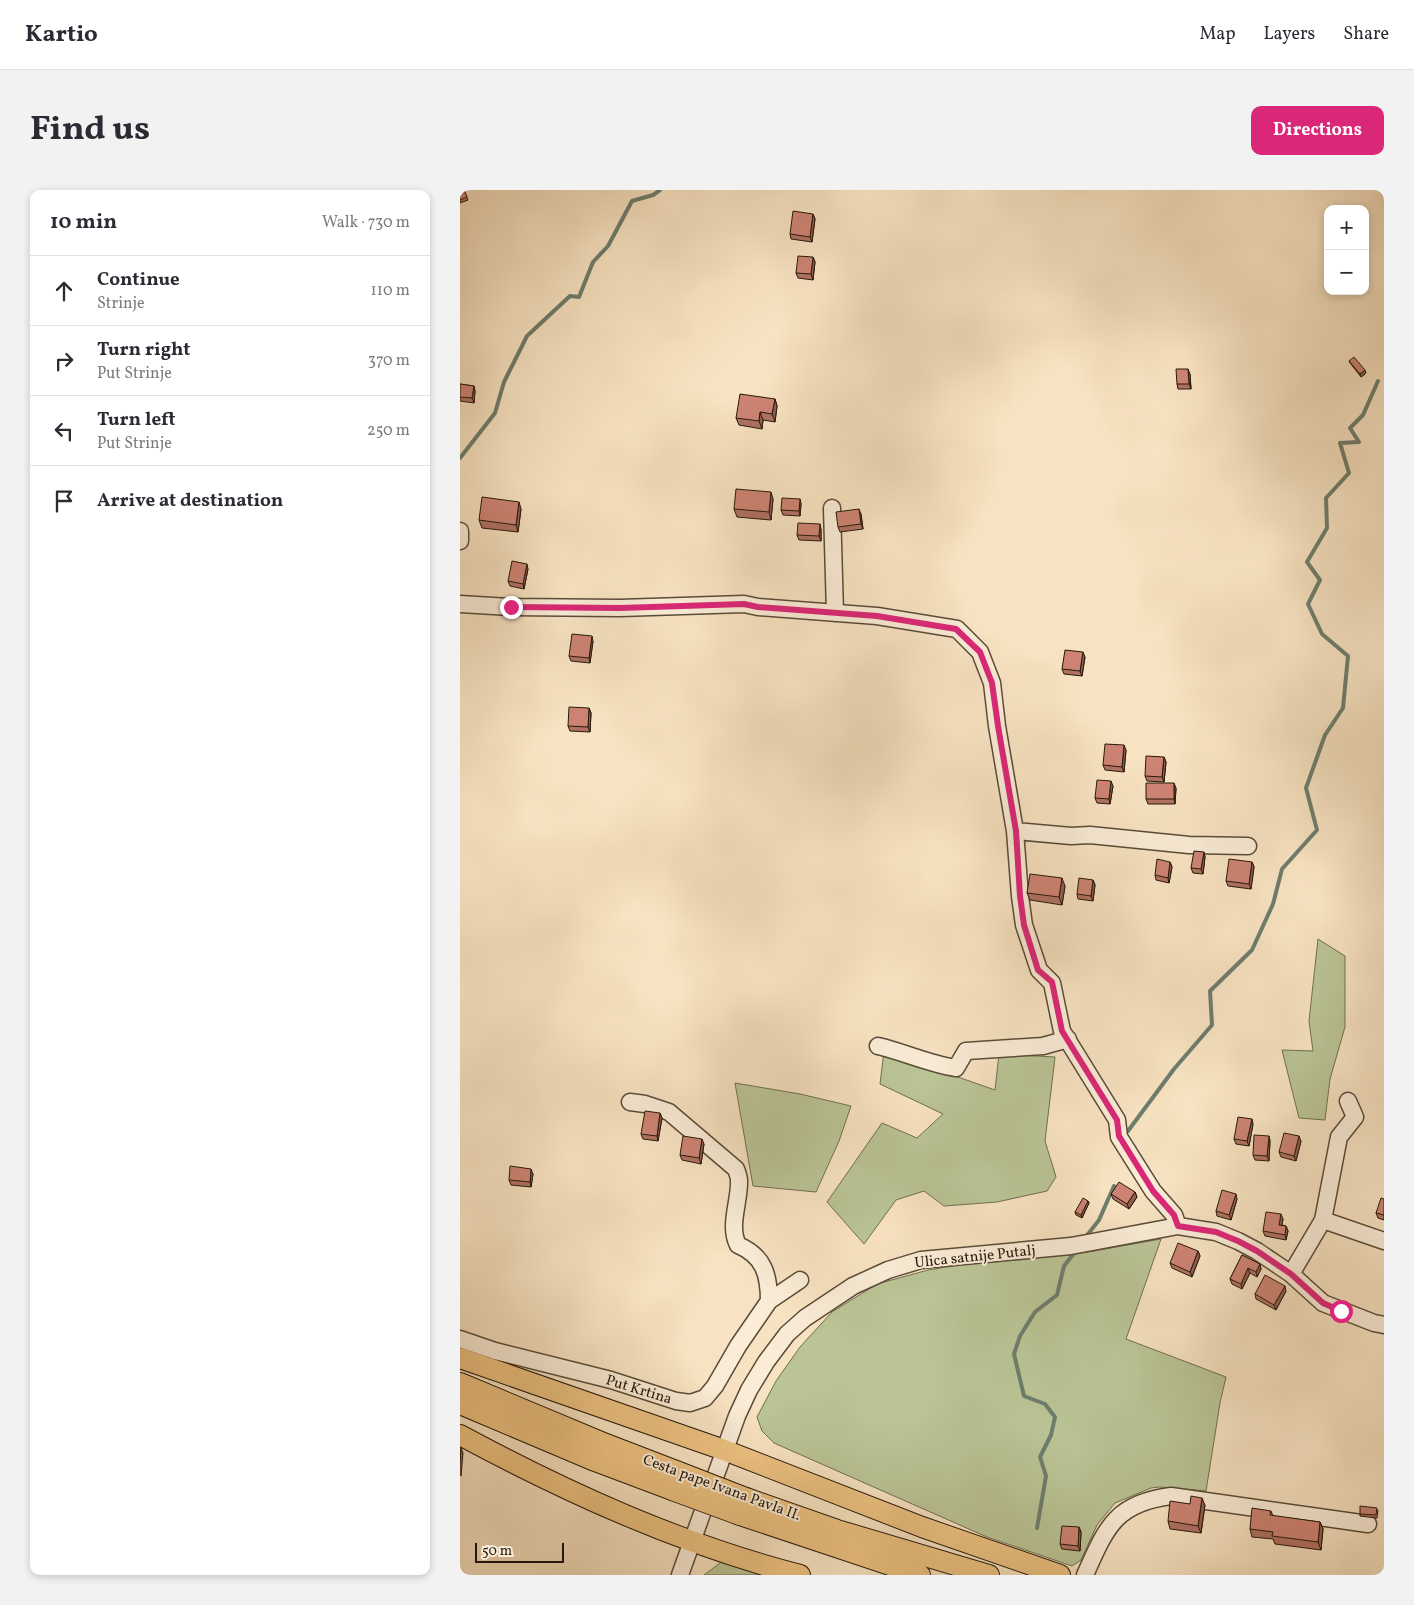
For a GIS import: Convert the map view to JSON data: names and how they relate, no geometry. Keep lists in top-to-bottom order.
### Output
{
  "streets": {
    "main road": ["Cesta pape Ivana Pavla II."],
    "street": ["Ulica satnije Putalj", "Put Krtina"]
  },
  "scale_bar": "50 m",
  "page": {
    "header": "Kartio",
    "nav": ["Map", "Layers", "Share"],
    "title": "Find us",
    "buttons": "Directions",
    "heading": ["10 min", "Walk · 730 m"],
    "map_buttons": ["+", "−"],
    "list": [
      ["Continue", "Strinje", "110 m"],
      ["Turn right", "Put Strinje", "370 m"],
      ["Turn left", "Put Strinje", "250 m"],
      "Arrive at destination"
    ],
    "scale": "50 m"
  }
}
